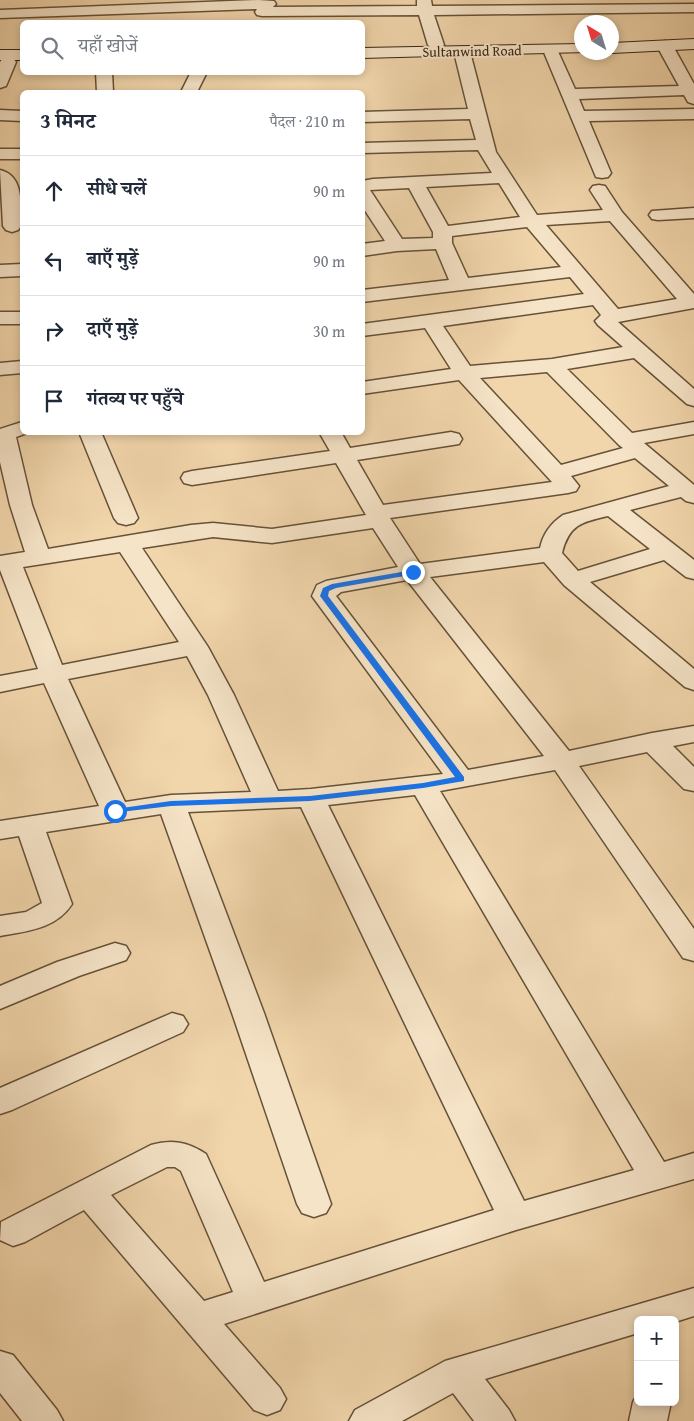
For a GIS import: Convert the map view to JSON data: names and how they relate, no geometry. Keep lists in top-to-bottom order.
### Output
{
  "streets": {
    "main road": ["Sultanwind Road"]
  },
  "north": "top left",
  "page": {
    "search": "यहाँ खोजें",
    "heading": ["3 मिनट", "पैदल · 210 m"],
    "list": [
      ["सीधे चलें", "90 m"],
      ["बाएँ मुड़ें", "90 m"],
      ["दाएँ मुड़ें", "30 m"],
      "गंतव्य पर पहुँचे"
    ],
    "map_buttons": ["+", "−"]
  }
}
